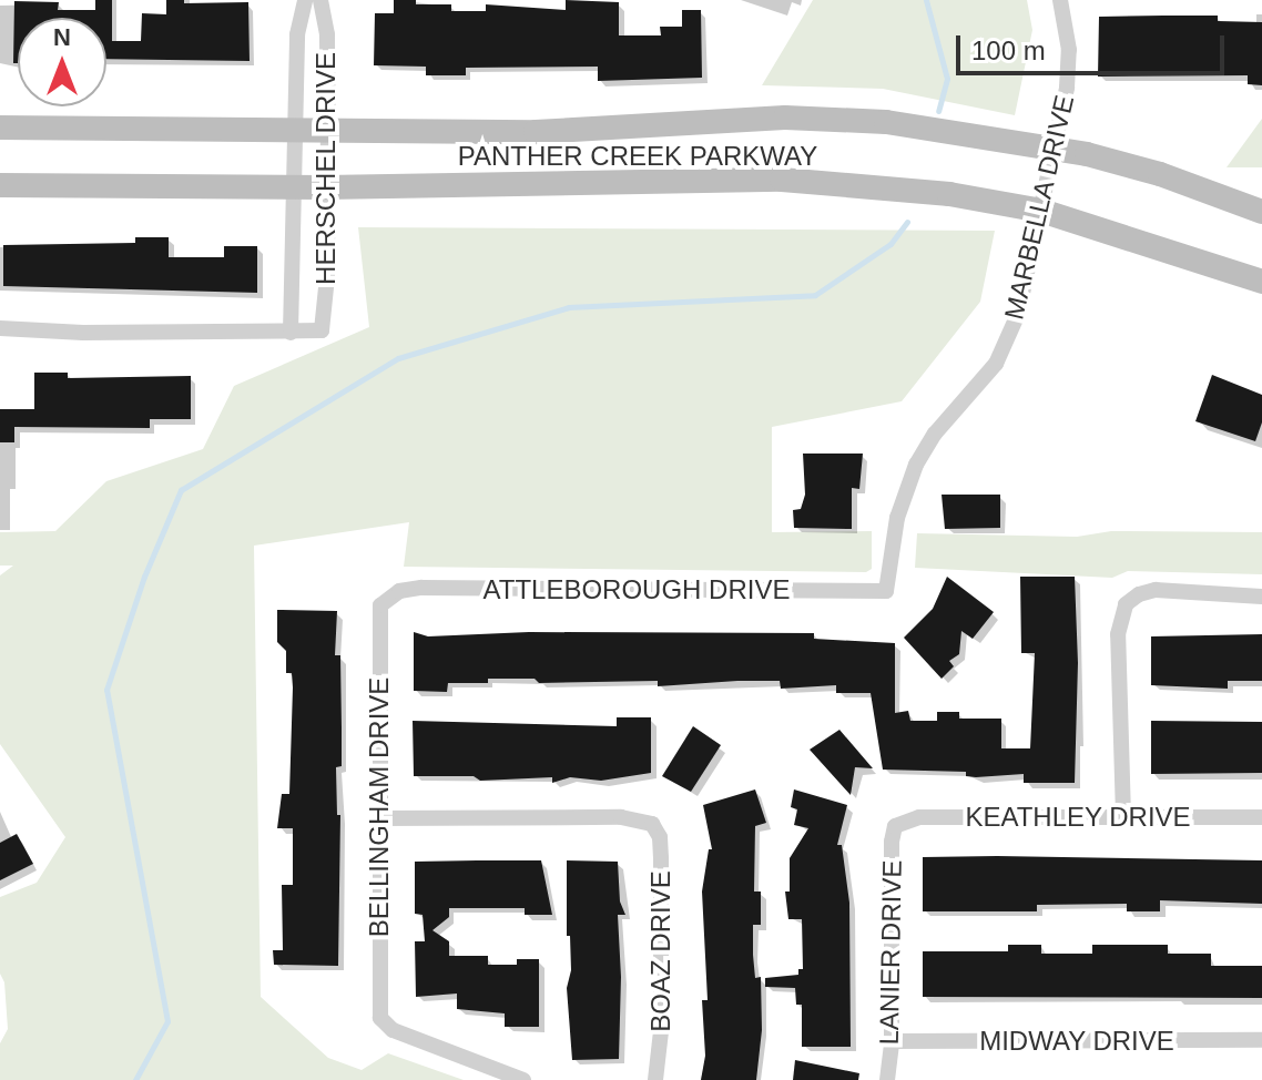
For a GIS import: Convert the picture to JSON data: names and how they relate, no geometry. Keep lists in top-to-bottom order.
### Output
{
  "streets": {
    "main road": ["PANTHER CREEK PARKWAY"],
    "street": [
      "HERSCHEL DRIVE",
      "MARBELLA DRIVE",
      "ATTLEBOROUGH DRIVE",
      "BELLINGHAM DRIVE",
      "KEATHLEY DRIVE",
      "BOAZ DRIVE",
      "LANIER DRIVE",
      "MIDWAY DRIVE"
    ]
  },
  "crossings": [
    ["PANTHER CREEK PARKWAY", "HERSCHEL DRIVE"],
    ["PANTHER CREEK PARKWAY", "MARBELLA DRIVE"],
    ["MARBELLA DRIVE", "ATTLEBOROUGH DRIVE"],
    ["ATTLEBOROUGH DRIVE", "BELLINGHAM DRIVE"],
    ["BELLINGHAM DRIVE", "BOAZ DRIVE"],
    ["KEATHLEY DRIVE", "LANIER DRIVE"],
    ["LANIER DRIVE", "MIDWAY DRIVE"]
  ],
  "scale_bar": "100 m",
  "north": "top"
}
